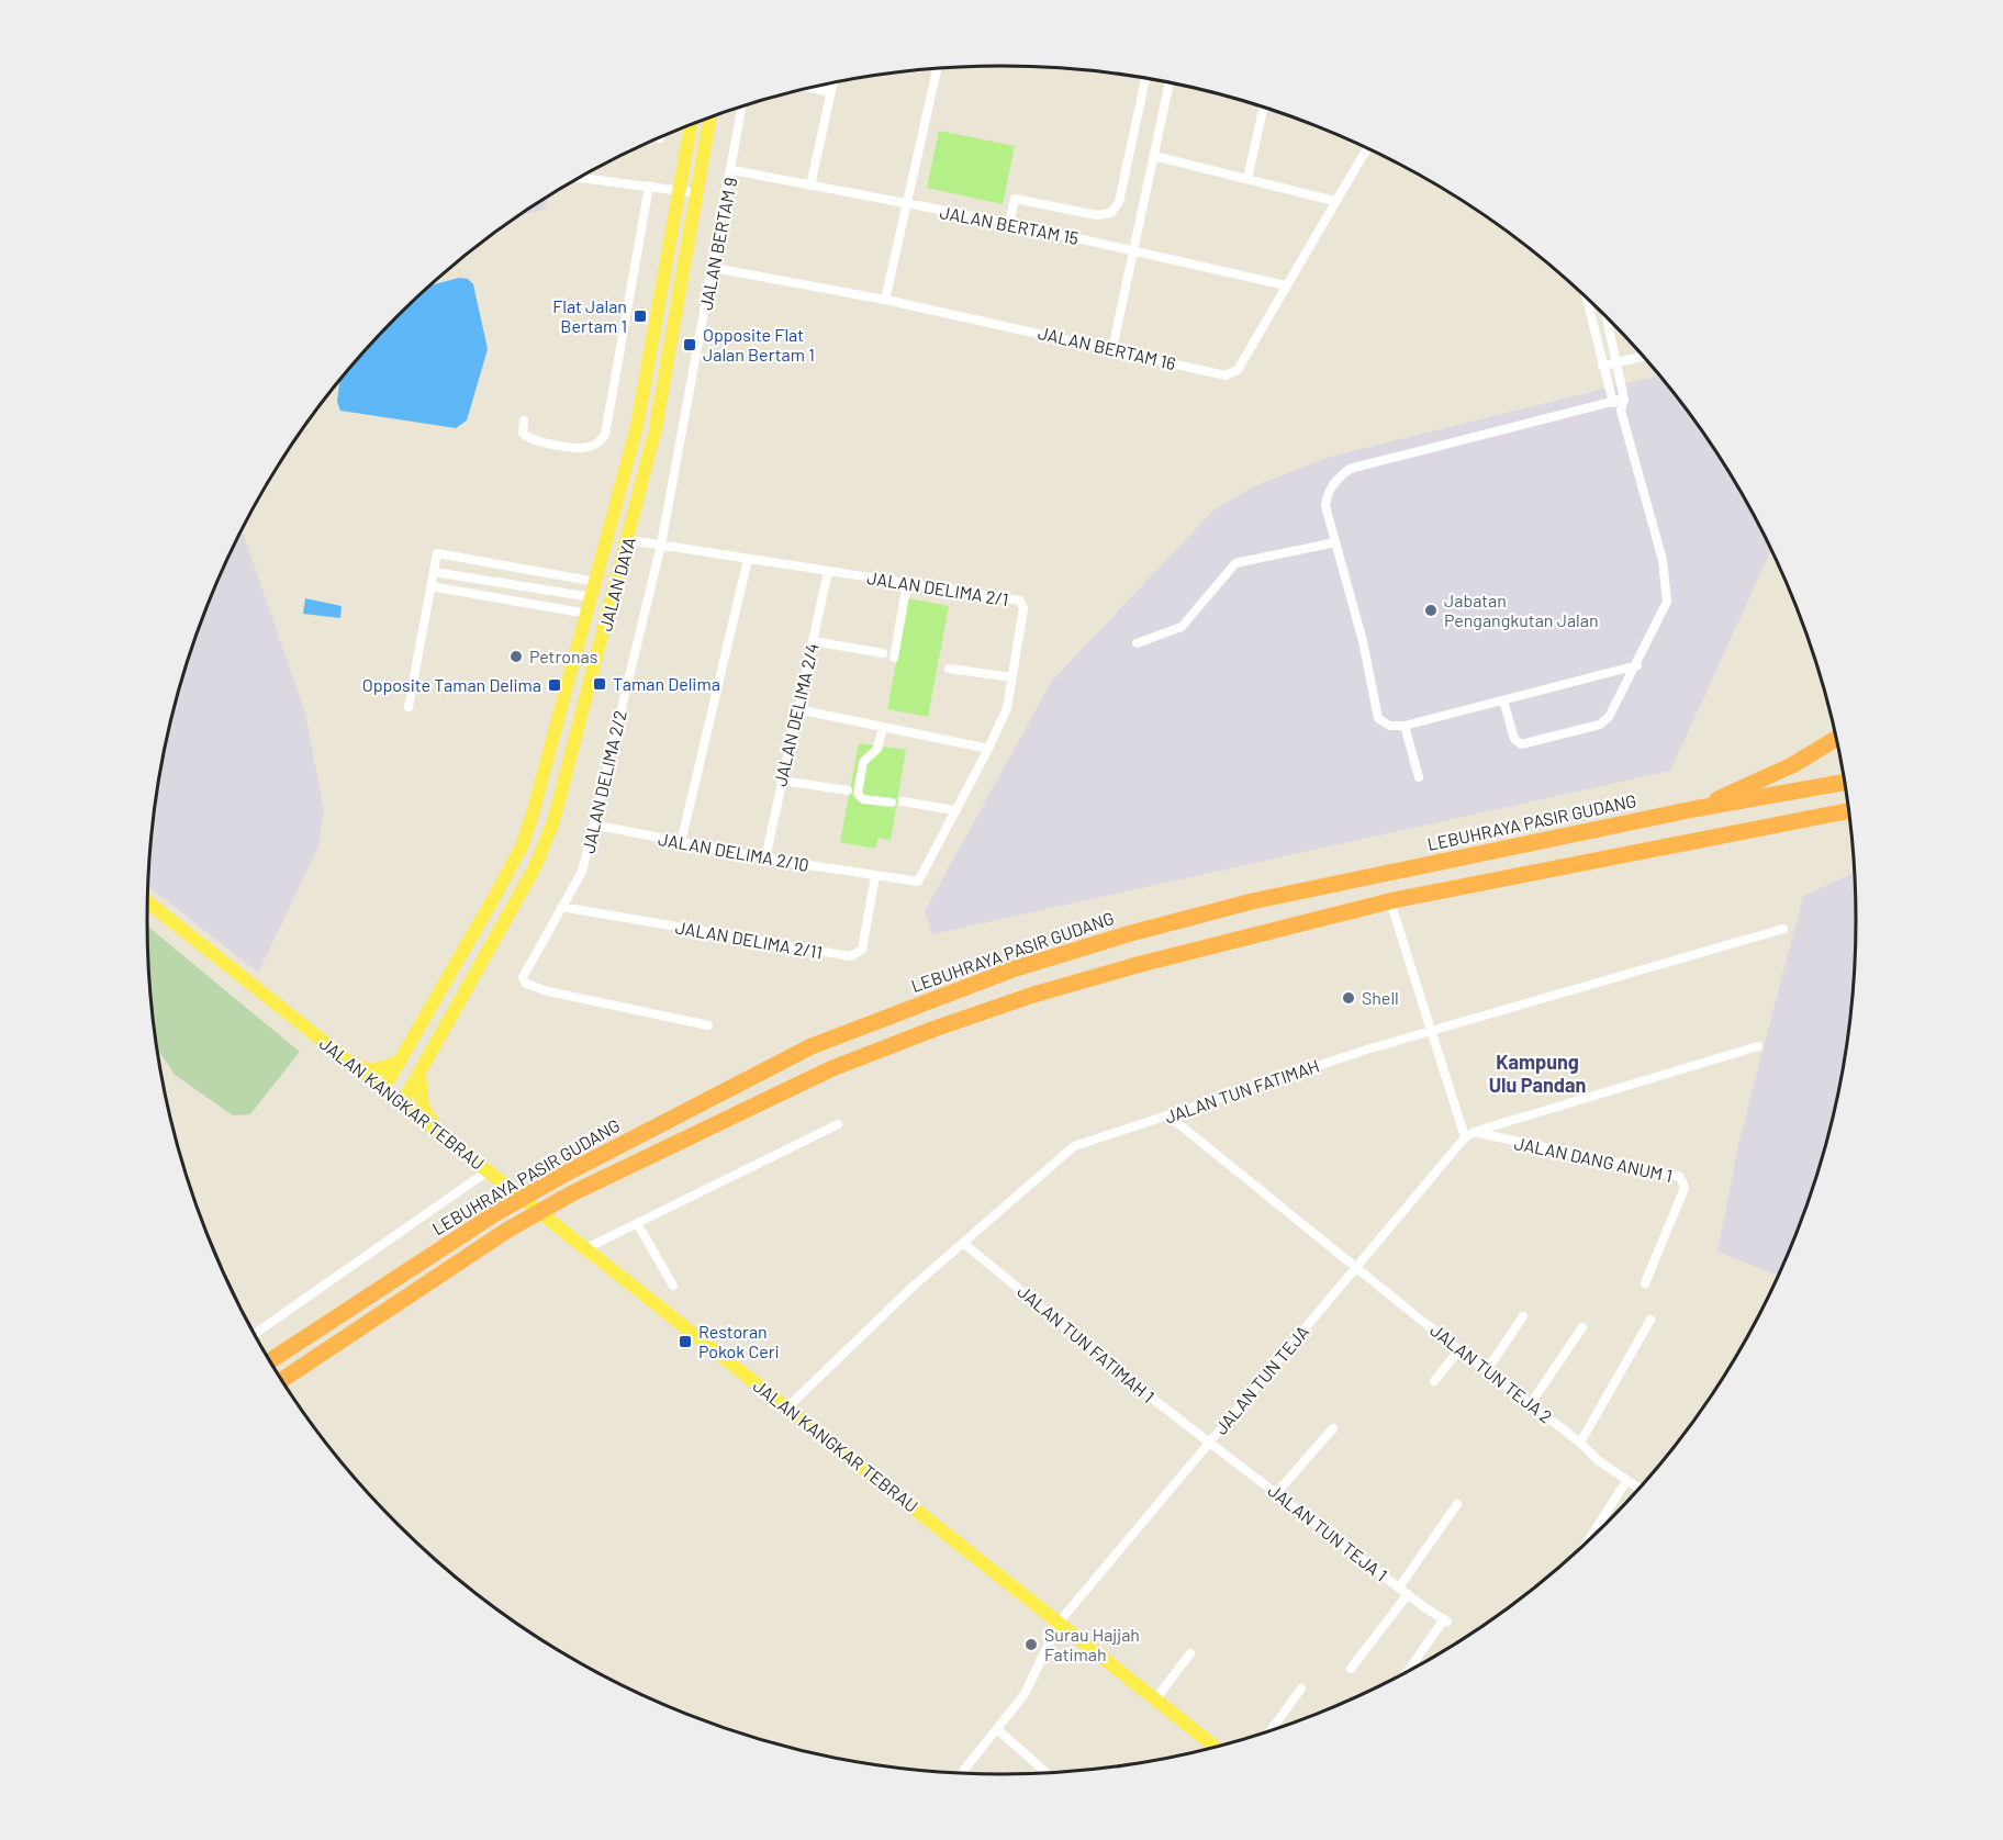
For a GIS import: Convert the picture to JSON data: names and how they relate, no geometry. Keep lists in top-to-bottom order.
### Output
{
  "streets": {
    "highway": ["LEBUHRAYA PASIR GUDANG"],
    "main road": ["JALAN DAYA", "JALAN KANGKAR TEBRAU"],
    "street": [
      "JALAN BERTAM 15",
      "JALAN BERTAM 9",
      "JALAN BERTAM 16",
      "JALAN DELIMA 2/1",
      "JALAN DELIMA 2/4",
      "JALAN DELIMA 2/2",
      "JALAN DELIMA 2/10",
      "JALAN DELIMA 2/11",
      "JALAN TUN FATIMAH",
      "JALAN DANG ANUM 1",
      "JALAN TUN FATIMAH 1",
      "JALAN TUN TEJA 2",
      "JALAN TUN TEJA",
      "JALAN TUN TEJA 1"
    ]
  },
  "crossings": [
    ["JALAN BERTAM 15", "JALAN BERTAM 9"],
    ["JALAN BERTAM 15", "JALAN BERTAM 16"],
    ["JALAN BERTAM 9", "JALAN BERTAM 16"],
    ["JALAN BERTAM 9", "JALAN DELIMA 2/1"],
    ["JALAN BERTAM 9", "JALAN DELIMA 2/2"],
    ["JALAN DAYA", "JALAN DELIMA 2/1"],
    ["JALAN DAYA", "JALAN KANGKAR TEBRAU"],
    ["JALAN DELIMA 2/1", "JALAN DELIMA 2/4"],
    ["JALAN DELIMA 2/1", "JALAN DELIMA 2/2"],
    ["JALAN DELIMA 2/1", "JALAN DELIMA 2/10"],
    ["JALAN DELIMA 2/1", "JALAN DELIMA 2/11"],
    ["JALAN DELIMA 2/4", "JALAN DELIMA 2/10"],
    ["JALAN DELIMA 2/2", "JALAN DELIMA 2/10"],
    ["JALAN DELIMA 2/2", "JALAN DELIMA 2/11"],
    ["JALAN DELIMA 2/10", "JALAN DELIMA 2/11"],
    ["JALAN TUN FATIMAH", "JALAN KANGKAR TEBRAU"],
    ["JALAN TUN FATIMAH", "JALAN TUN FATIMAH 1"],
    ["JALAN TUN FATIMAH", "JALAN TUN TEJA 2"],
    ["JALAN KANGKAR TEBRAU", "JALAN TUN TEJA"],
    ["JALAN DANG ANUM 1", "JALAN TUN TEJA"],
    ["JALAN TUN FATIMAH 1", "JALAN TUN TEJA"],
    ["JALAN TUN FATIMAH 1", "JALAN TUN TEJA 1"],
    ["JALAN TUN TEJA 2", "JALAN TUN TEJA"],
    ["JALAN TUN TEJA", "JALAN TUN TEJA 1"]
  ],
  "districts": ["Kampung Ulu Pandan"],
  "places": {
    "transit": [
      "Flat Jalan Bertam 1",
      "Opposite Flat Jalan Bertam 1",
      "Taman Delima",
      "Opposite Taman Delima",
      "Restoran Pokok Ceri"
    ],
    "other": [
      "Jabatan Pengangkutan Jalan",
      "Petronas",
      "Shell",
      "Surau Hajjah Fatimah"
    ]
  }
}
